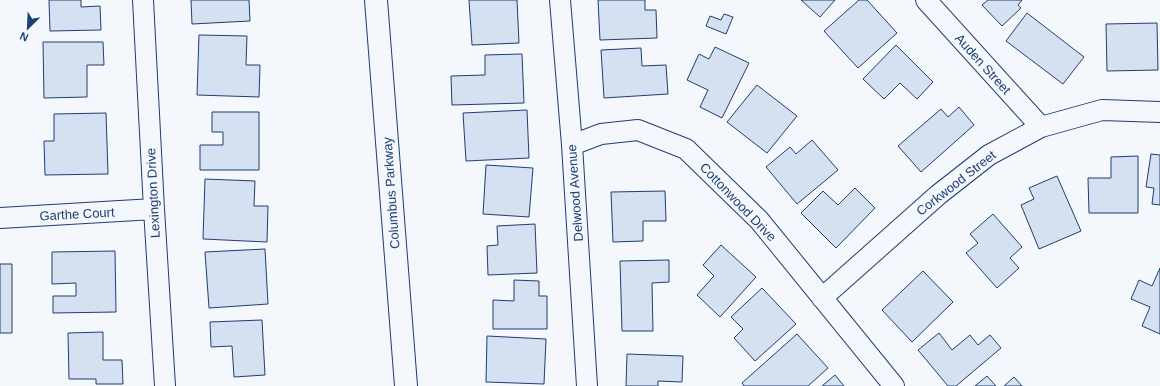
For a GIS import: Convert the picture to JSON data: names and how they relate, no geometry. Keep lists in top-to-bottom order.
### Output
{
  "streets": {
    "main road": ["Columbus Parkway"],
    "street": [
      "Auden Street",
      "Corkwood Street",
      "Lexington Drive",
      "Delwood Avenue",
      "Cottonwood Drive",
      "Garthe Court"
    ]
  },
  "crossings": [
    ["Auden Street", "Corkwood Street"],
    ["Corkwood Street", "Cottonwood Drive"],
    ["Lexington Drive", "Garthe Court"],
    ["Delwood Avenue", "Cottonwood Drive"]
  ],
  "north": "bottom left"
}
